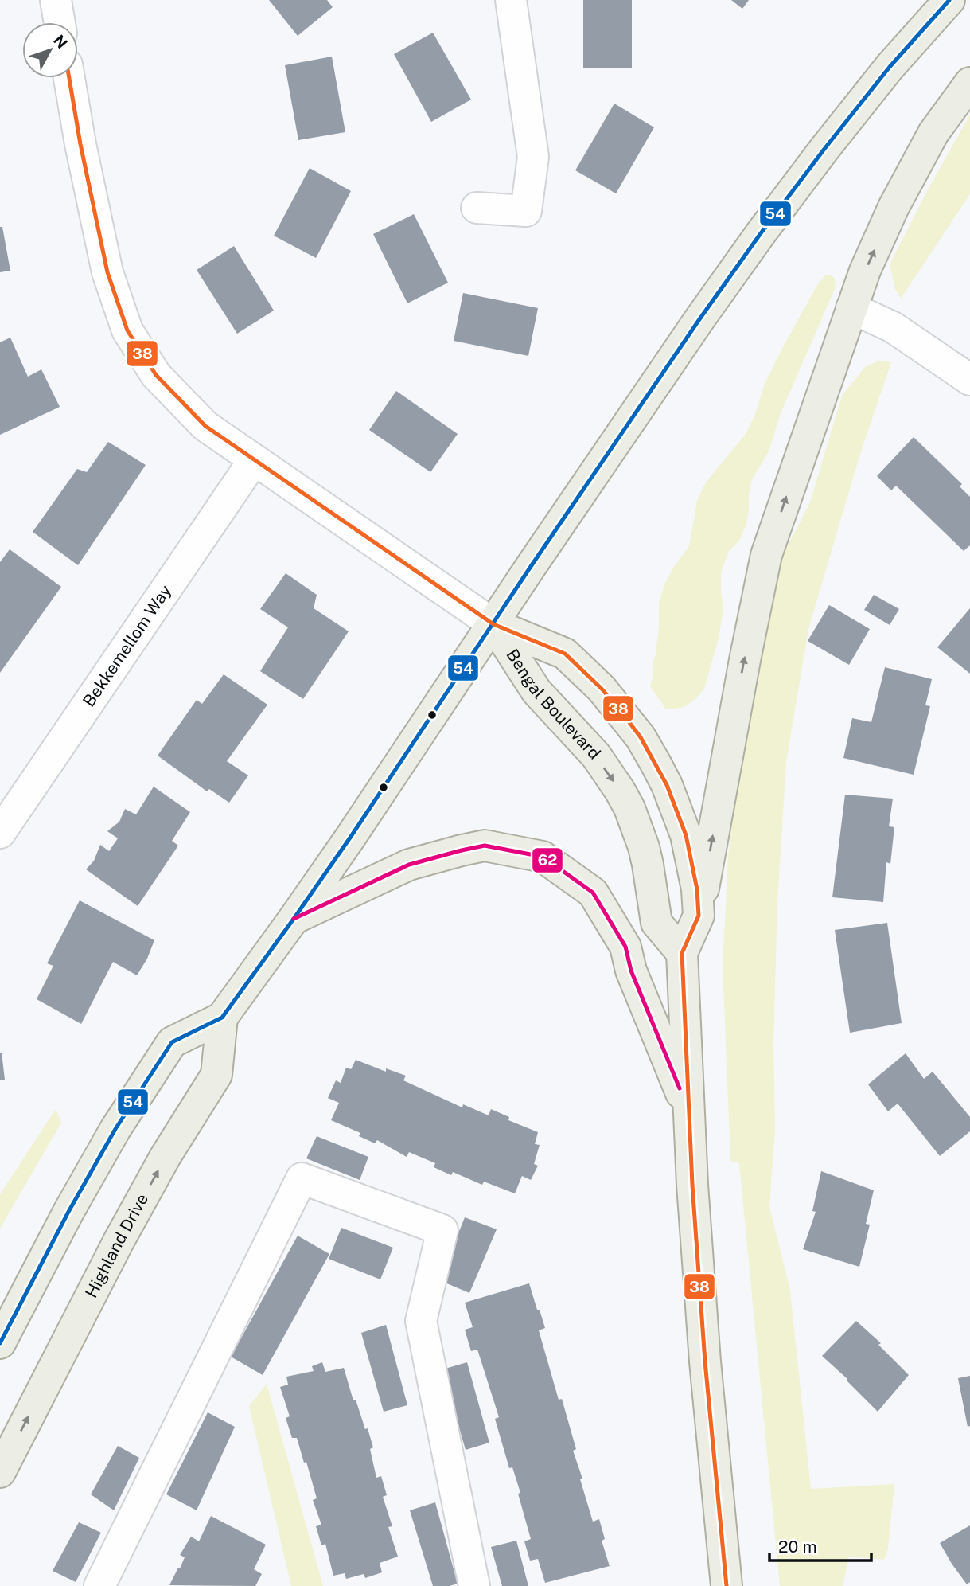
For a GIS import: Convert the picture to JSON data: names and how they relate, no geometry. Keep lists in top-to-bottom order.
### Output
{
  "streets": {
    "main road": ["Bengal Boulevard", "Highland Drive"],
    "street": ["Bekkemellom Way"]
  },
  "lines": ["transit line 54", "transit line 38", "transit line 62"],
  "scale_bar": "20 m",
  "north": "top right"
}
